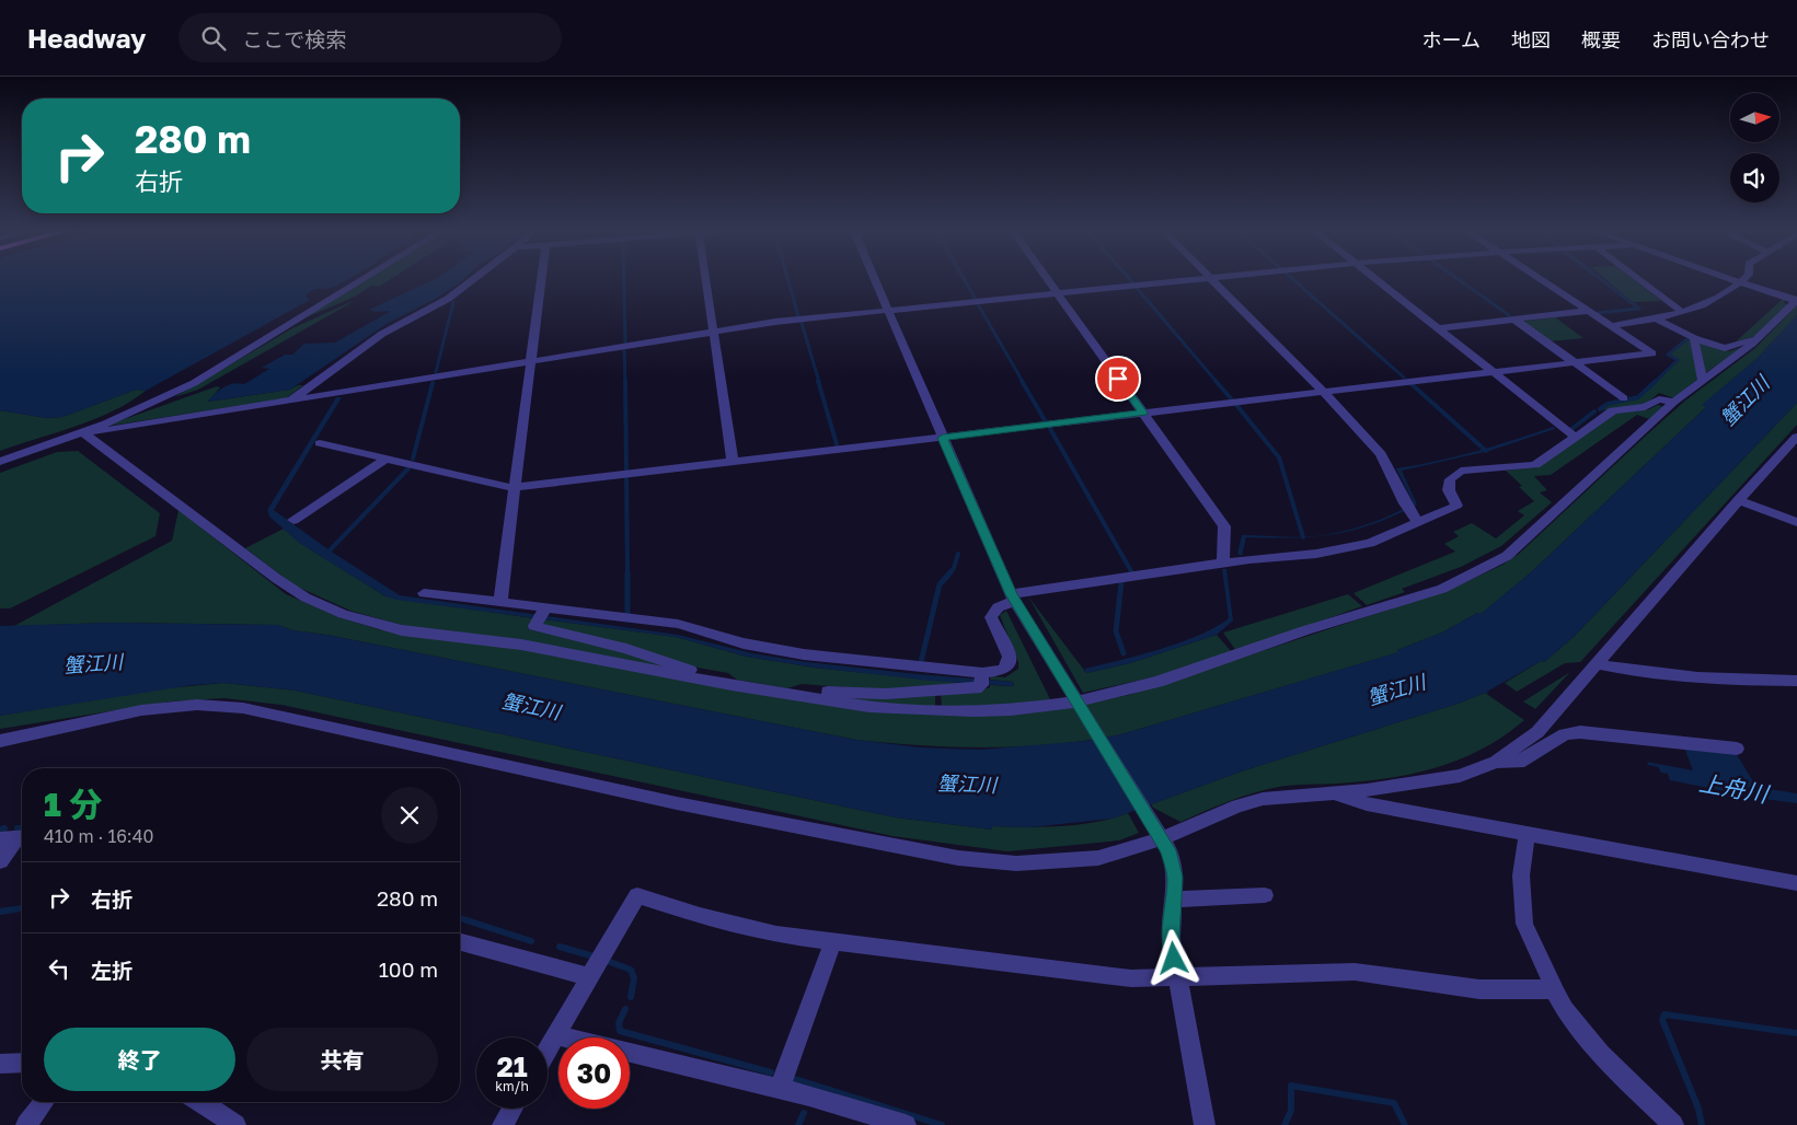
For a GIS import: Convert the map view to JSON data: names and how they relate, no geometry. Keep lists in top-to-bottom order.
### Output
{
  "water": ["蟹江川", "上舟川"],
  "north": "right",
  "page": {
    "header": "Headway",
    "search": "ここで検索",
    "nav": [
      "ホーム",
      "地図",
      "概要",
      "お問い合わせ"
    ],
    "turn": ["280 m", "右折"],
    "heading": ["1 分", "410 m · 16:40"],
    "list": [
      {
        "name": "右折",
        "value": "280 m"
      },
      {
        "name": "左折",
        "value": "100 m"
      }
    ],
    "buttons": ["終了", "共有"],
    "speed": "21 km/h",
    "limit": "30"
  }
}
